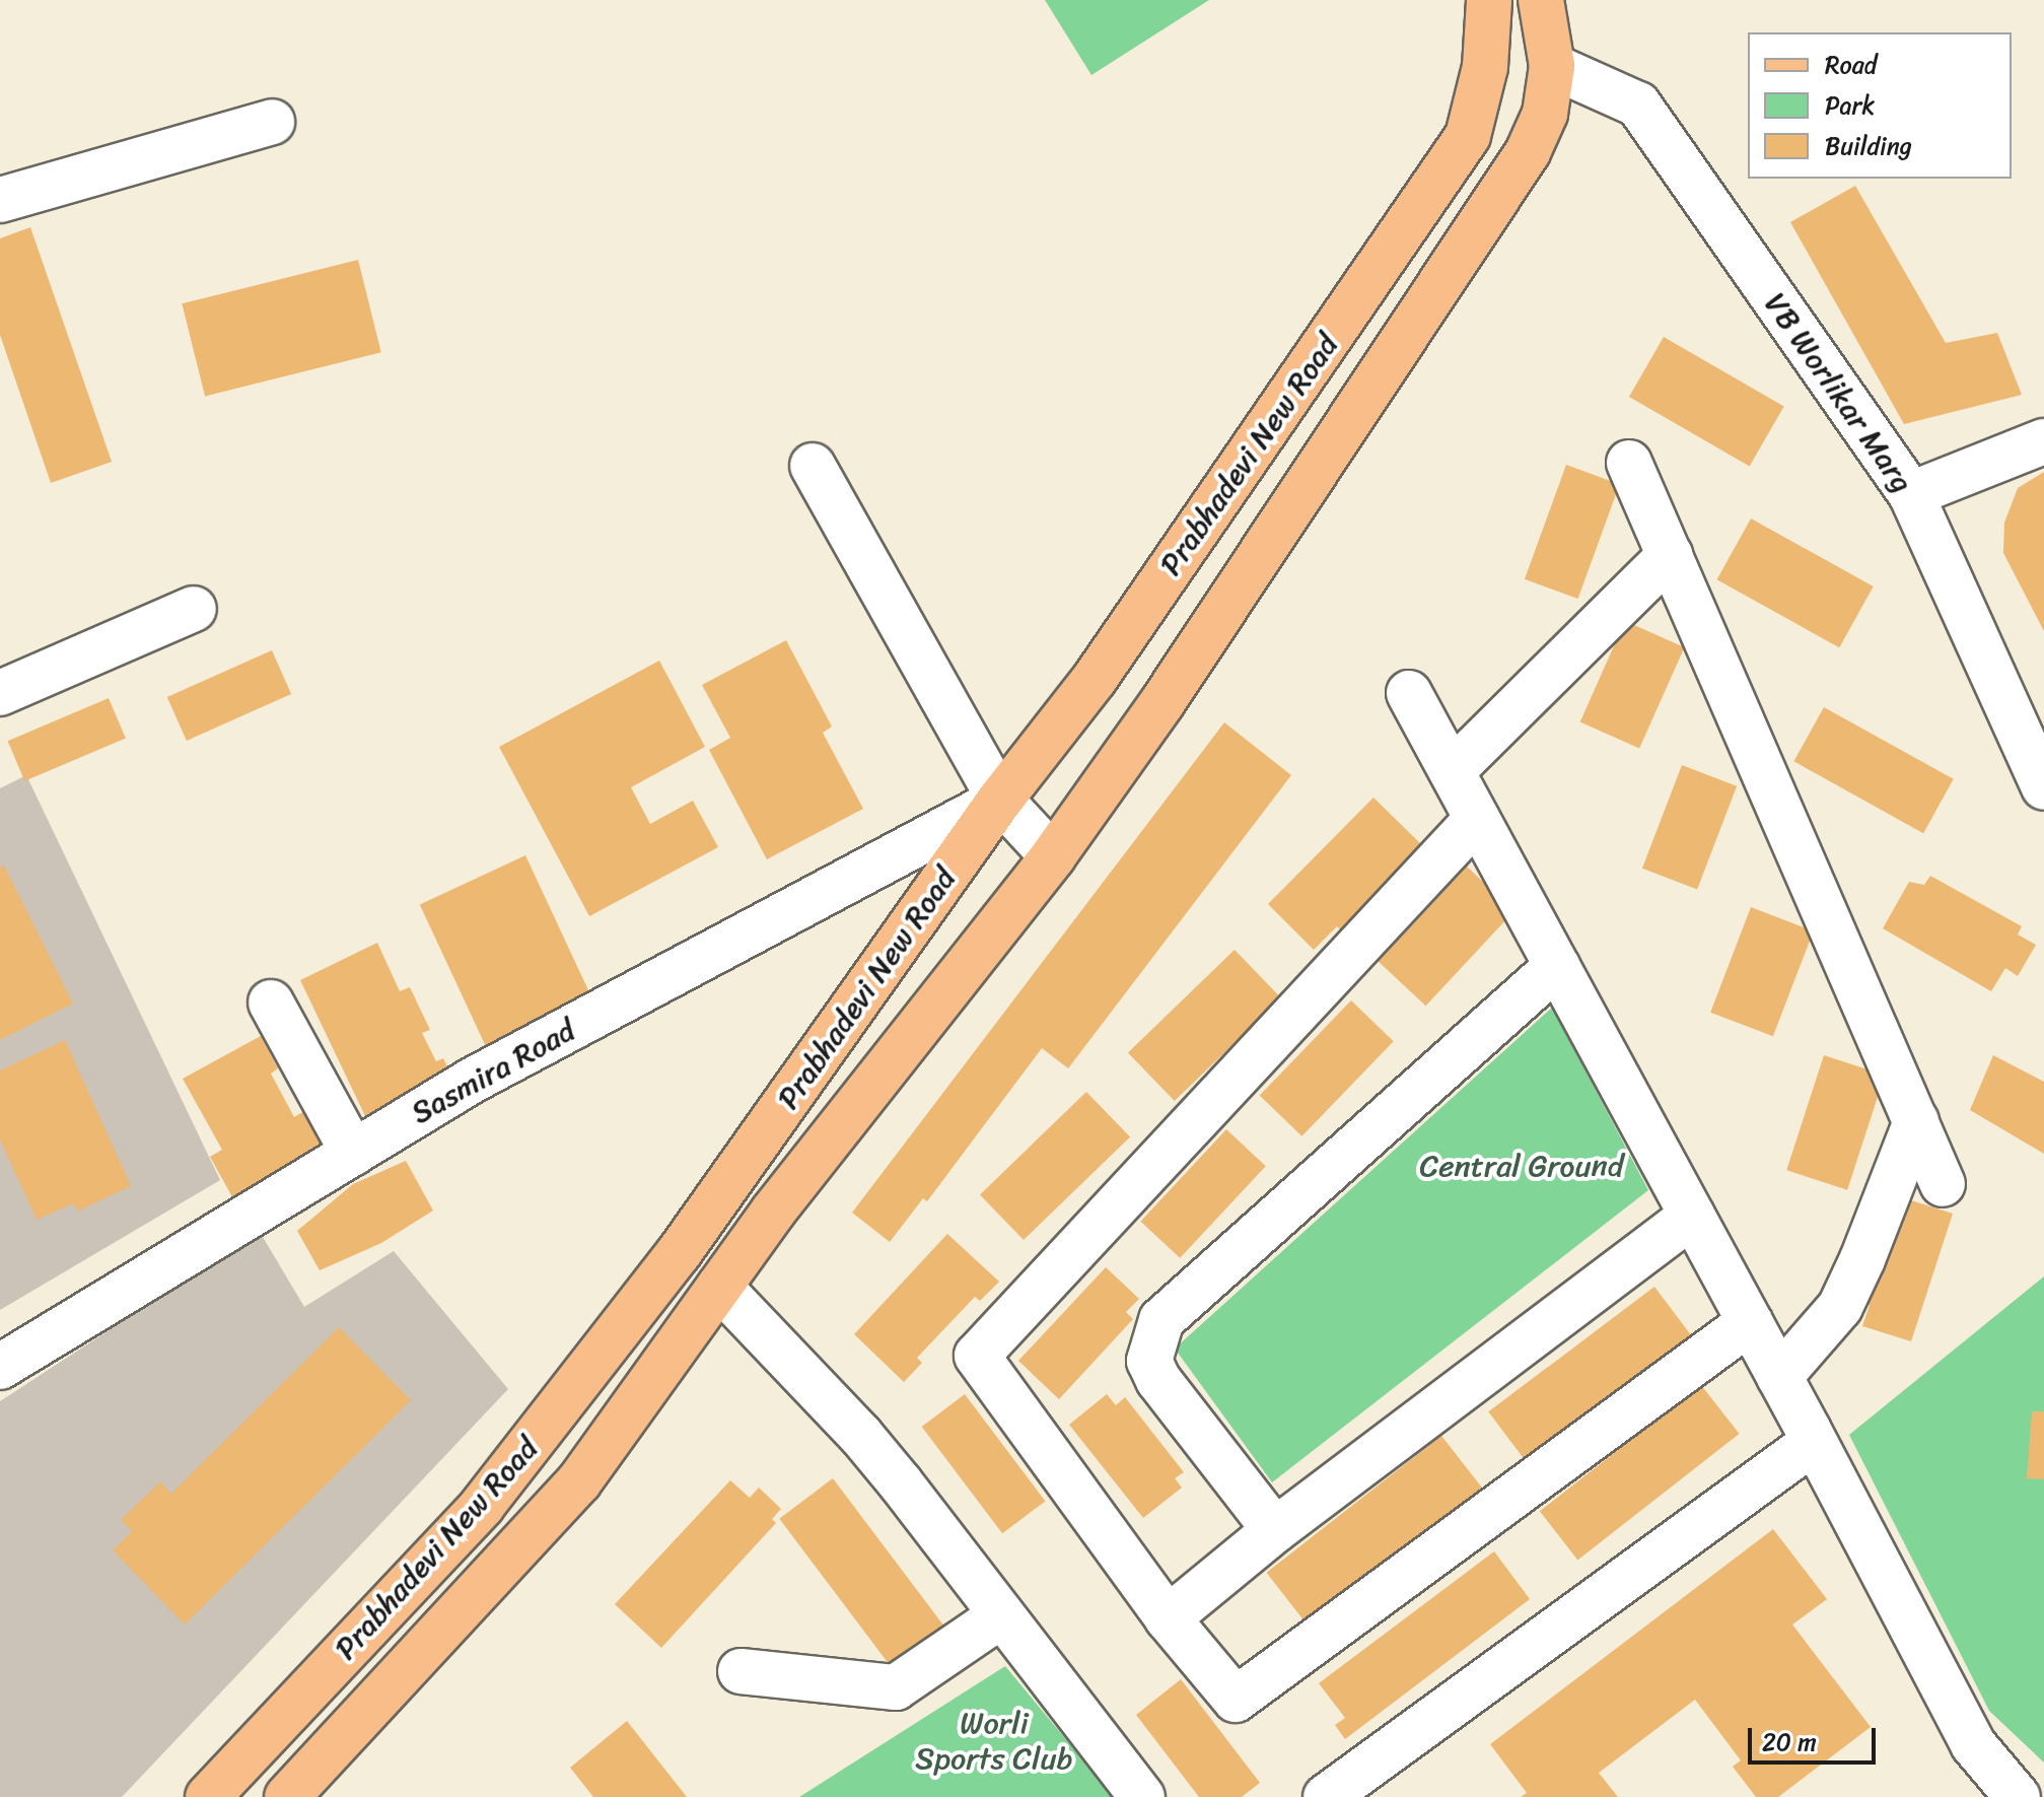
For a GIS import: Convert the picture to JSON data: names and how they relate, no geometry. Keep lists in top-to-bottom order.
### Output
{
  "streets": {
    "main road": ["Prabhadevi New Road"],
    "street": ["VB Worlikar Marg", "Sasmira Road"]
  },
  "crossings": [
    ["VB Worlikar Marg", "Prabhadevi New Road"],
    ["Prabhadevi New Road", "Sasmira Road"]
  ],
  "parks": ["Central Ground", "Worli Sports Club"],
  "legend": ["Road", "Park", "Building"],
  "scale_bar": "20 m"
}
